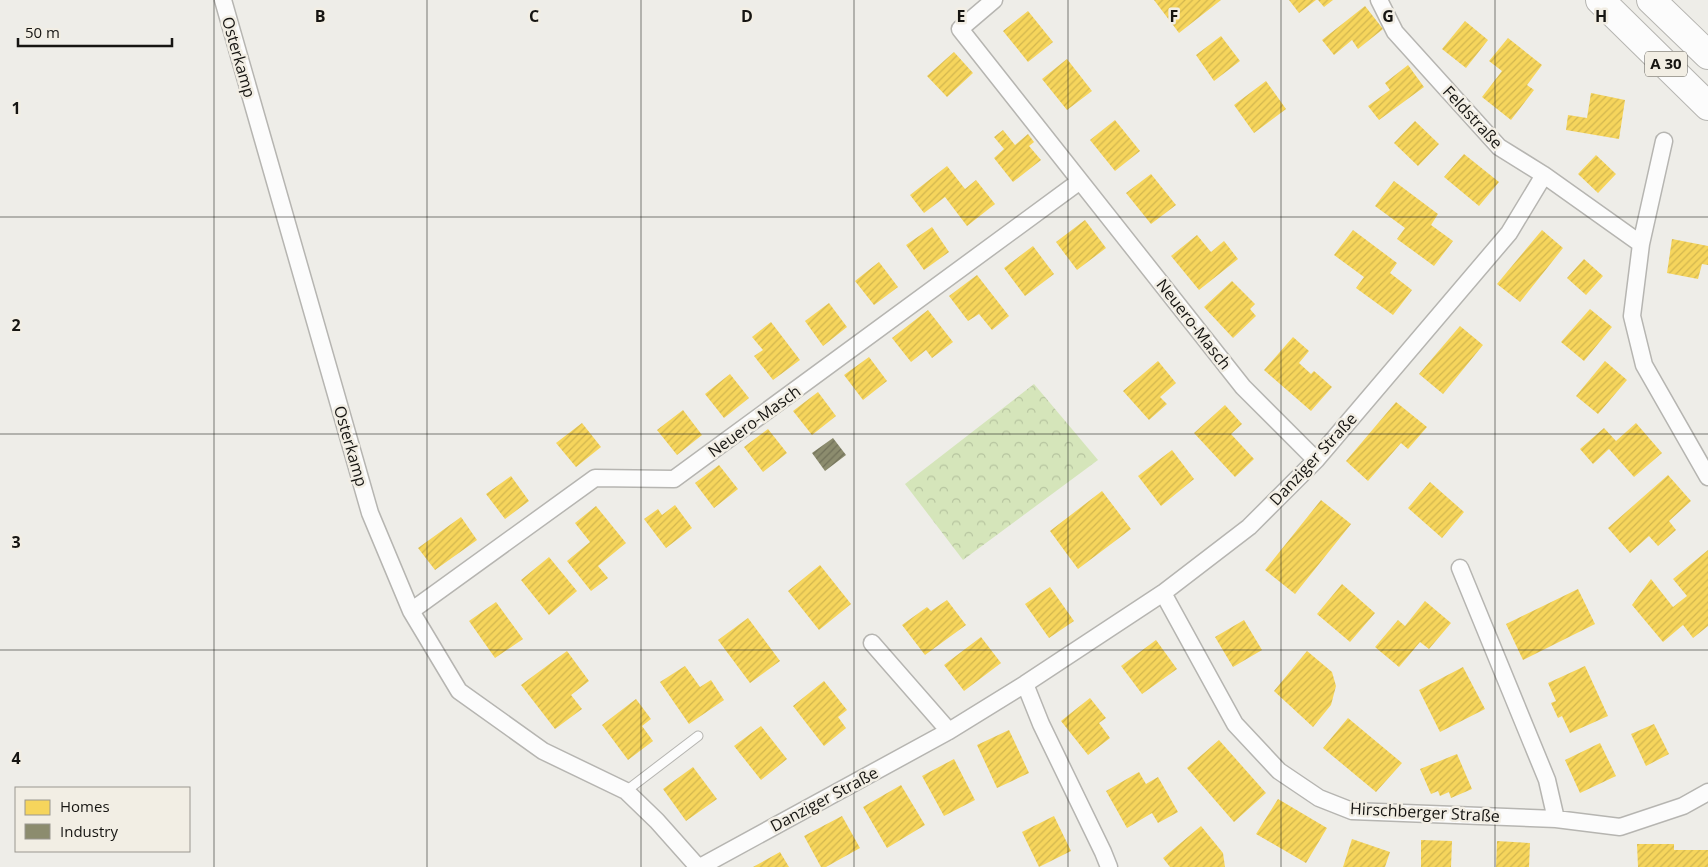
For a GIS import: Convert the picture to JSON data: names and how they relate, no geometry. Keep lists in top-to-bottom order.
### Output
{
  "streets": {
    "highway": ["A 30"],
    "street": [
      "Osterkamp",
      "Feldstraße",
      "Neuero-Masch",
      "Danziger Straße",
      "Hirschberger Straße"
    ]
  },
  "crossings": [
    ["Osterkamp", "Neuero-Masch"],
    ["Osterkamp", "Danziger Straße"],
    ["Feldstraße", "Danziger Straße"],
    ["Neuero-Masch", "Danziger Straße"],
    ["Danziger Straße", "Hirschberger Straße"]
  ],
  "legend": ["Homes", "Industry"],
  "scale_bar": "50 m",
  "grid": {
    "columns": [
      "B",
      "C",
      "D",
      "E",
      "F",
      "G",
      "H"
    ],
    "rows": [
      "1",
      "2",
      "3",
      "4"
    ]
  }
}
